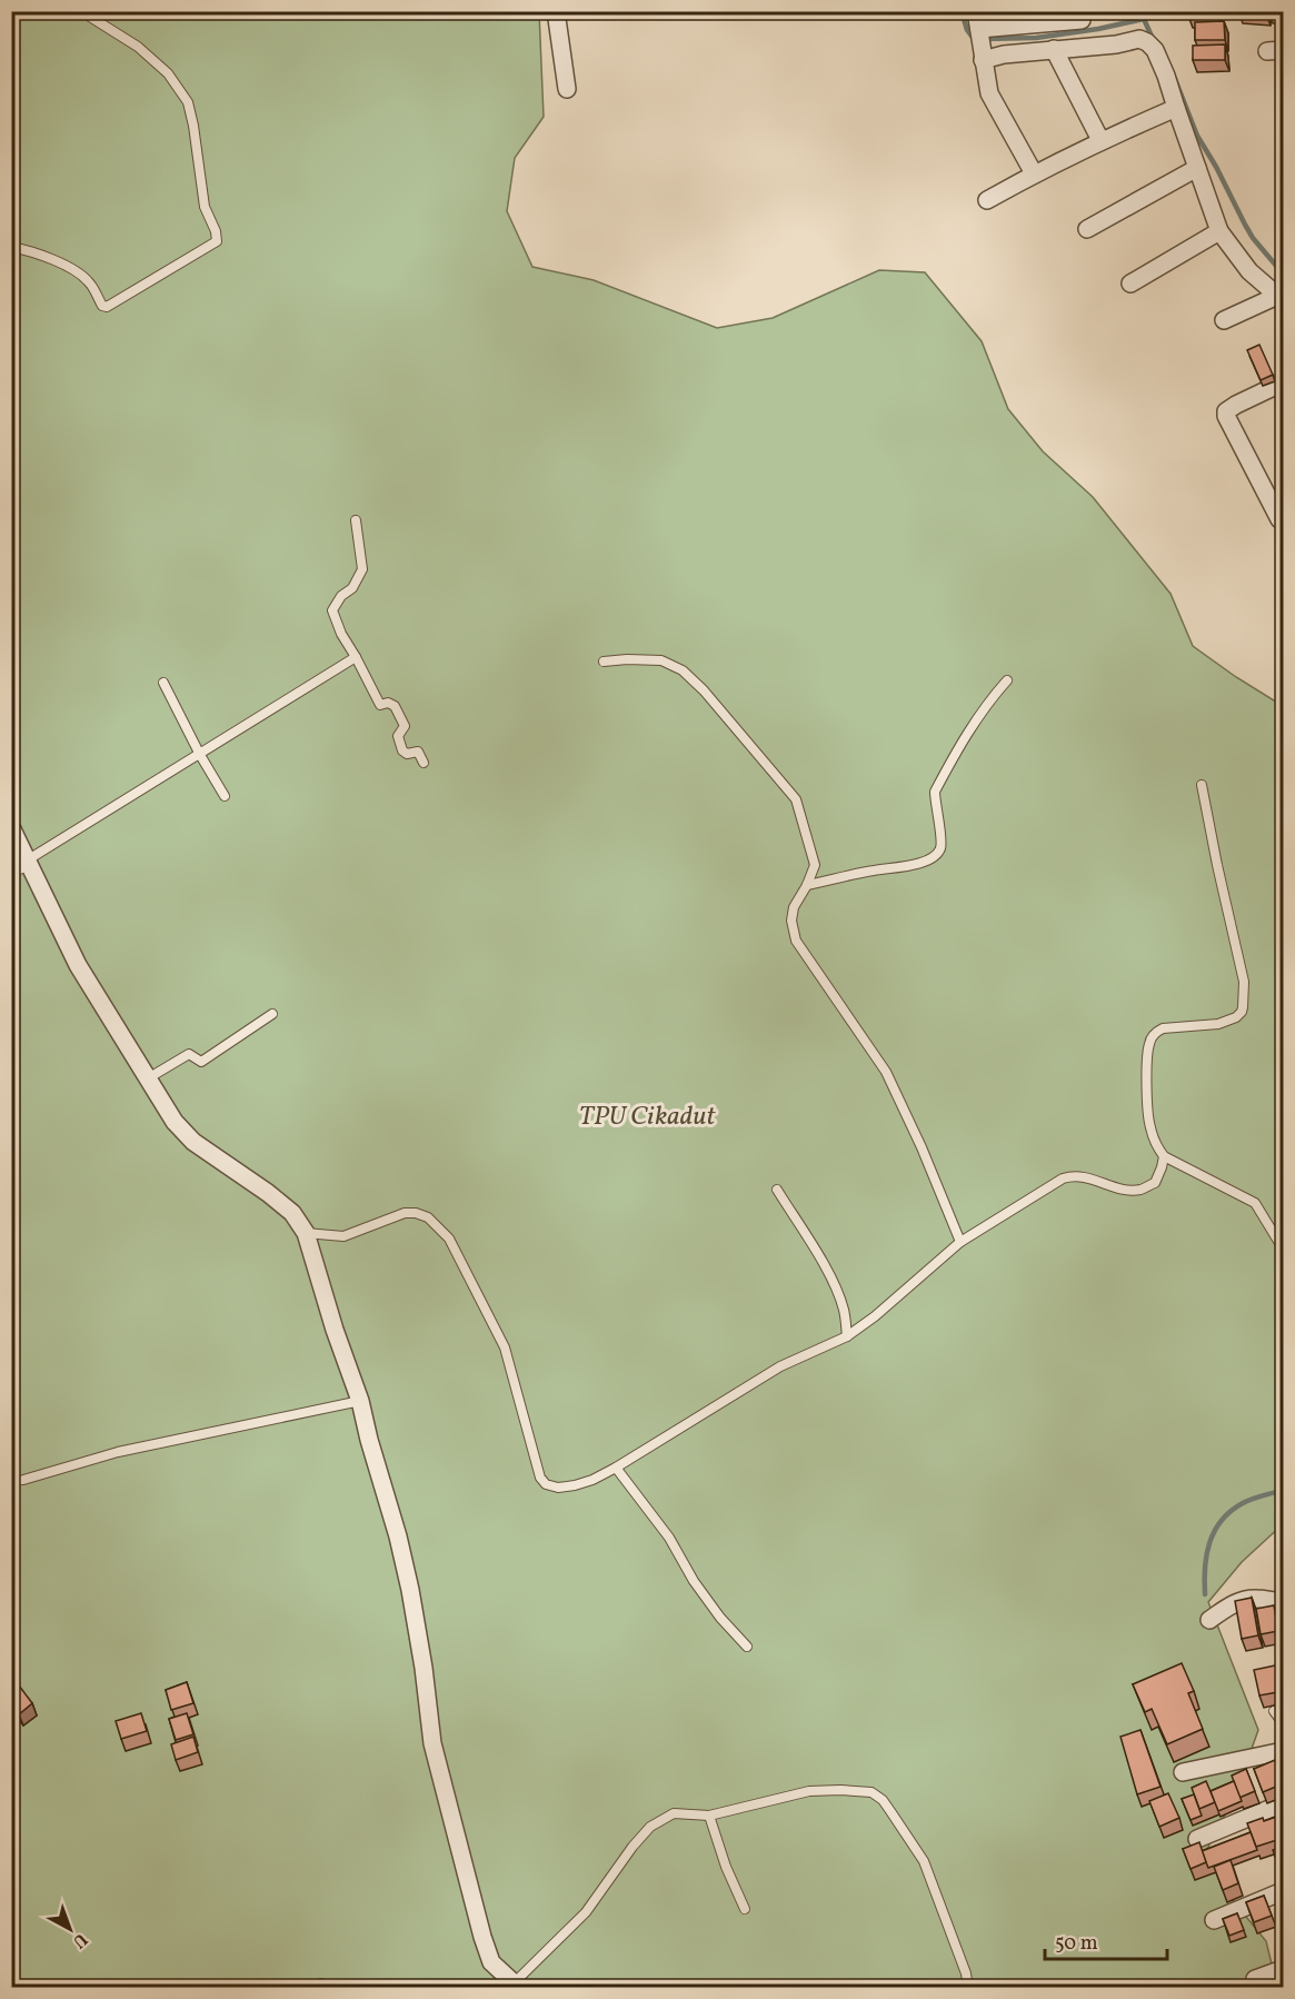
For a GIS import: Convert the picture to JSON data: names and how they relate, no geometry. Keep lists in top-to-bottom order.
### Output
{
  "parks": ["TPU Cikadut"],
  "scale_bar": "50 m",
  "north": "bottom right"
}
